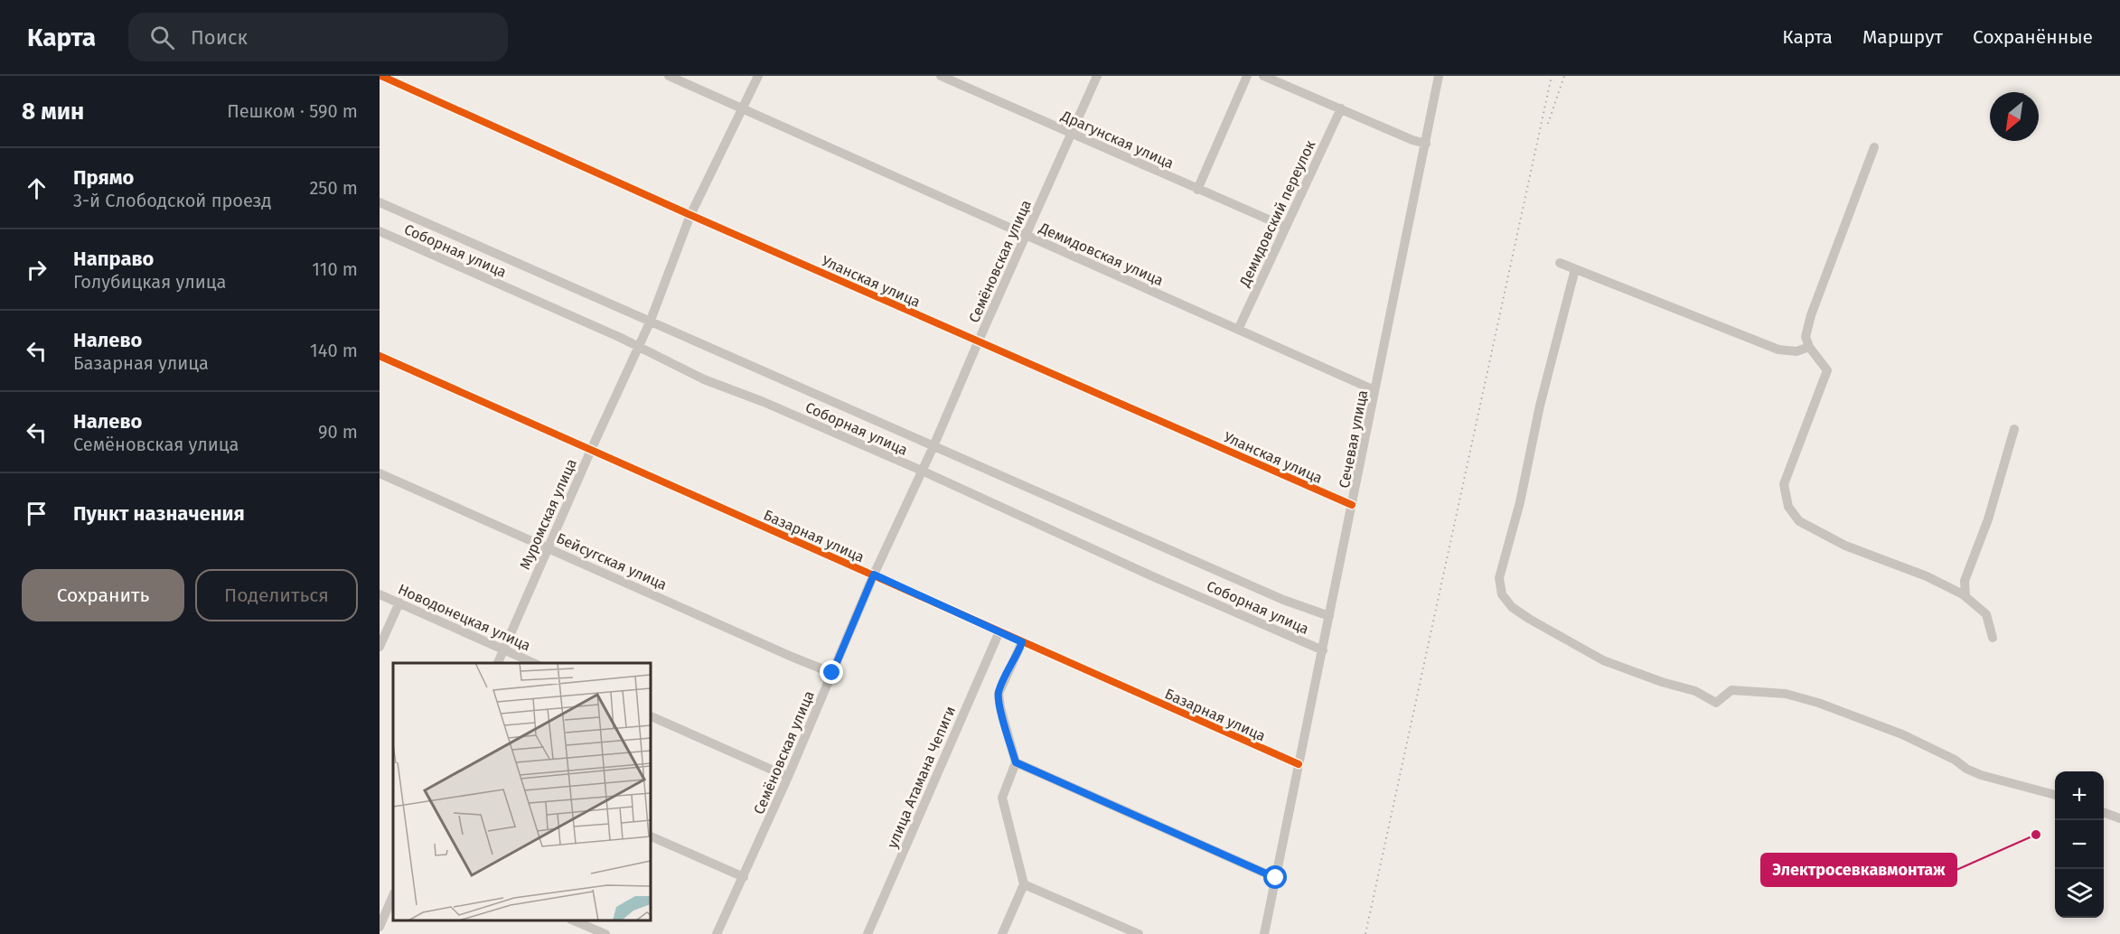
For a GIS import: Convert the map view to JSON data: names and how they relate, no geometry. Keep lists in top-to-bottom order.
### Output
{
  "streets": {
    "street": [
      "Драгунская улица",
      "Демидовский переулок",
      "Соборная улица",
      "Демидовская улица",
      "Семёновская улица",
      "Уланская улица",
      "Сечевая улица",
      "Муромская улица",
      "Базарная улица",
      "Бейсугская улица",
      "Новодонецкая улица",
      "улица Атамана Чепиги"
    ]
  },
  "crossings": [
    ["Драгунская улица", "Демидовский переулок"],
    ["Драгунская улица", "Семёновская улица"],
    ["Демидовский переулок", "Демидовская улица"],
    ["Соборная улица", "Семёновская улица"],
    ["Соборная улица", "Сечевая улица"],
    ["Соборная улица", "Муромская улица"],
    ["Демидовская улица", "Семёновская улица"],
    ["Демидовская улица", "Сечевая улица"],
    ["Демидовская улица", "Муромская улица"],
    ["Семёновская улица", "Уланская улица"],
    ["Семёновская улица", "Базарная улица"],
    ["Семёновская улица", "Бейсугская улица"],
    ["Уланская улица", "Сечевая улица"],
    ["Уланская улица", "Муромская улица"],
    ["Сечевая улица", "Базарная улица"],
    ["Муромская улица", "Базарная улица"],
    ["Муромская улица", "Бейсугская улица"],
    ["Муромская улица", "Новодонецкая улица"],
    ["Базарная улица", "улица Атамана Чепиги"]
  ],
  "places": ["Электросевкавмонтаж"],
  "north": "bottom left",
  "page": {
    "header": "Карта",
    "search": "Поиск",
    "nav": ["Карта", "Маршрут", "Сохранённые"],
    "heading": ["8 мин", "Пешком · 590 m"],
    "list": [
      ["Прямо", "3-й Слободской проезд", "250 m"],
      ["Направо", "Голубицкая улица", "110 m"],
      ["Налево", "Базарная улица", "140 m"],
      ["Налево", "Семёновская улица", "90 m"],
      "Пункт назначения"
    ],
    "buttons": ["Сохранить", "Поделиться"],
    "map_buttons": ["+", "−"]
  }
}
